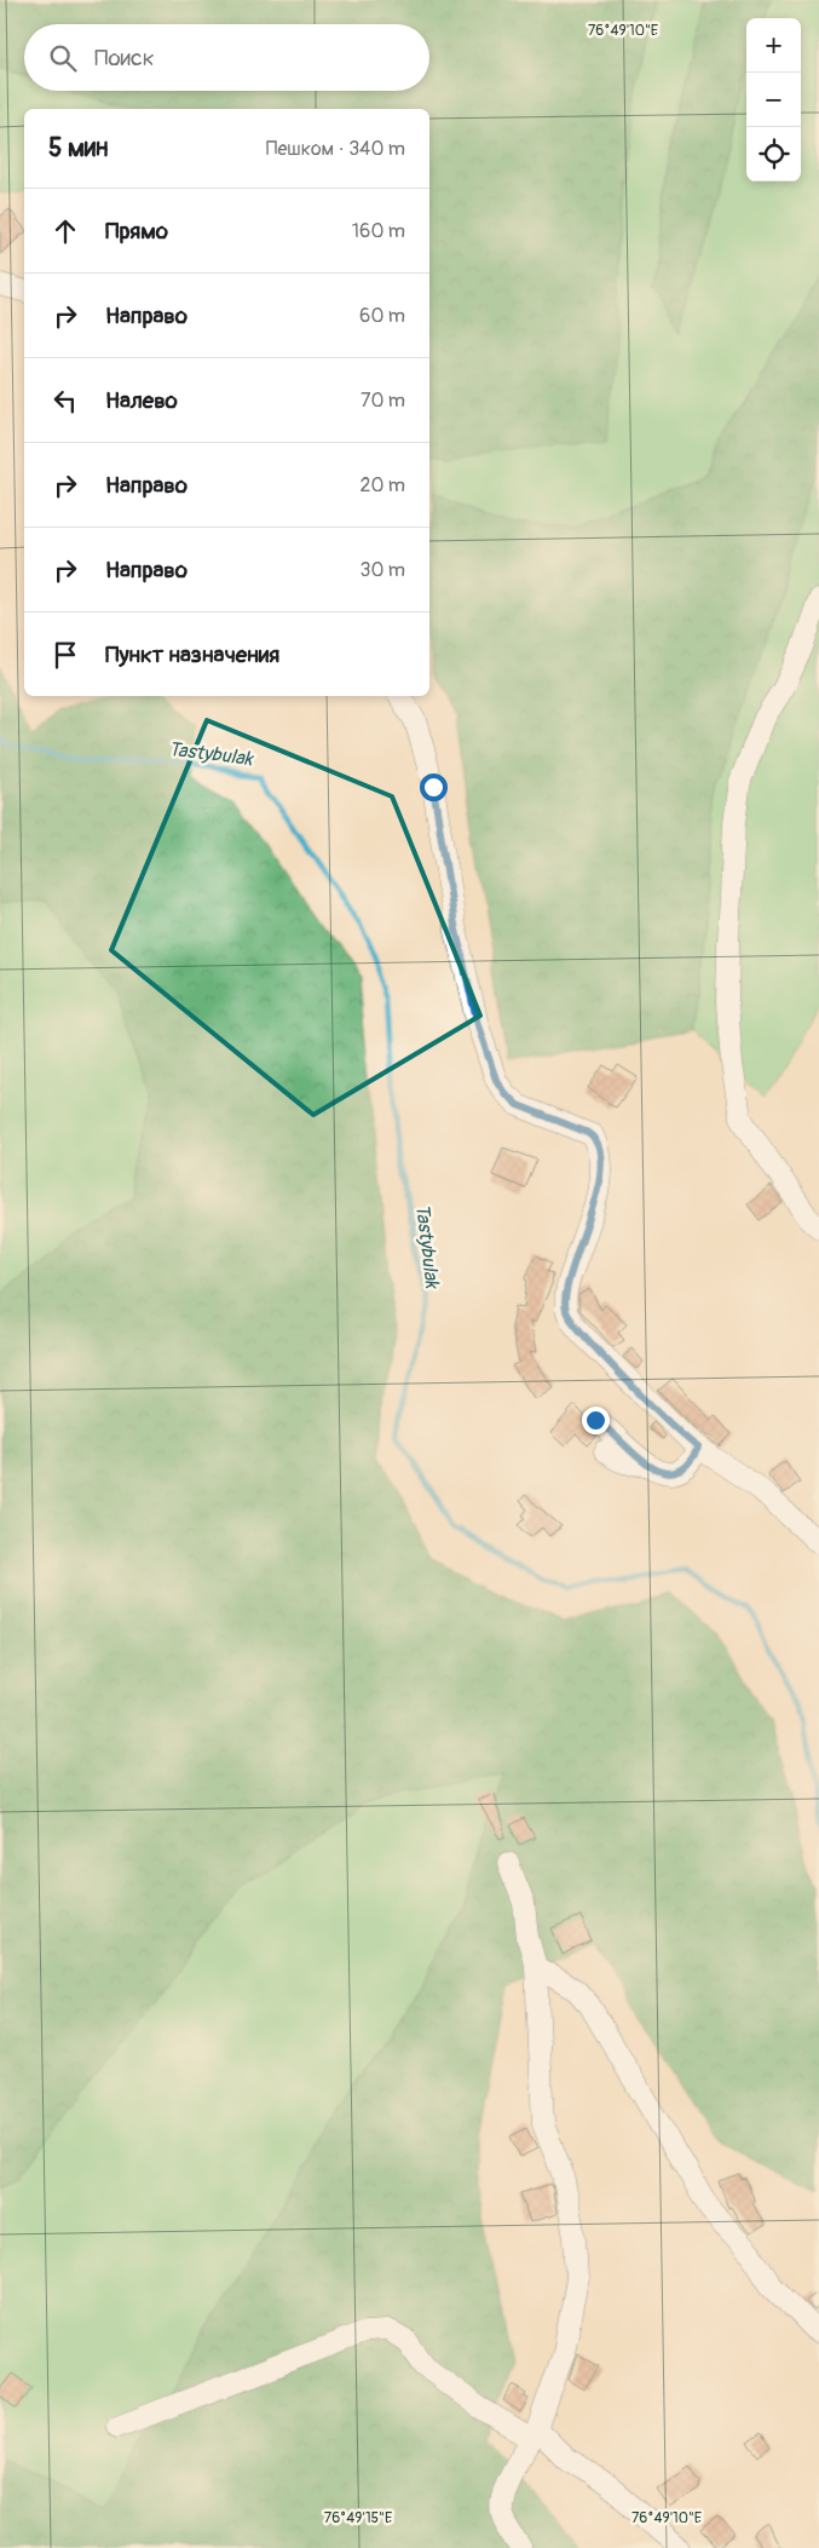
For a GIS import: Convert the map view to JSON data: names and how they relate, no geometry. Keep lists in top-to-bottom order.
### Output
{
  "water": ["Tastybulak"],
  "page": {
    "map_buttons": ["+", "−"],
    "search": "Поиск",
    "heading": ["5 мин", "Пешком · 340 m"],
    "list": [
      ["Прямо", "160 m"],
      ["Направо", "60 m"],
      ["Налево", "70 m"],
      ["Направо", "20 m"],
      ["Направо", "30 m"],
      "Пункт назначения"
    ]
  },
  "coordinates": ["76°49'10\"E", "76°49'15\"E"]
}
